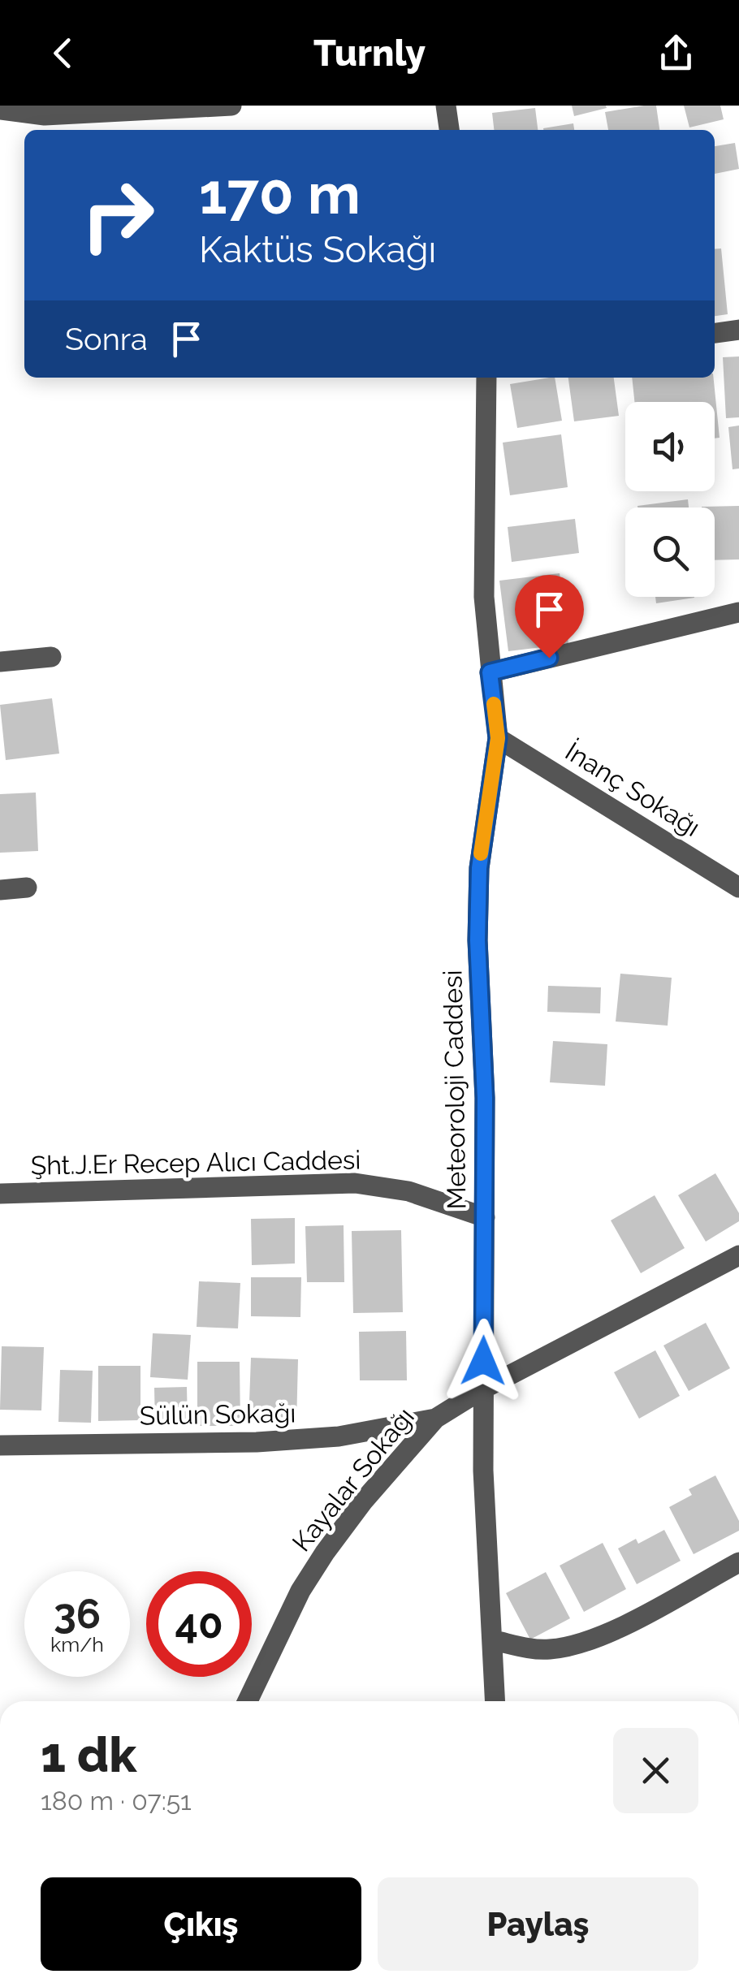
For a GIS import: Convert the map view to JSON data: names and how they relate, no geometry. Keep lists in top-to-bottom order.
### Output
{
  "streets": {
    "street": [
      "İnanç Sokağı",
      "Meteoroloji Caddesi",
      "Şht.J.Er Recep Alıcı Caddesi",
      "Sülün Sokağı",
      "Kayalar Sokağı"
    ]
  },
  "crossings": [
    ["İnanç Sokağı", "Meteoroloji Caddesi"],
    ["Meteoroloji Caddesi", "Şht.J.Er Recep Alıcı Caddesi"],
    ["Meteoroloji Caddesi", "Kayalar Sokağı"],
    ["Sülün Sokağı", "Kayalar Sokağı"]
  ],
  "page": {
    "header": "Turnly",
    "turn": ["170 m", "Kaktüs Sokağı"],
    "then": "Sonra",
    "speed": "36 km/h",
    "limit": "40",
    "heading": ["1 dk", "180 m · 07:51"],
    "buttons": ["Çıkış", "Paylaş"]
  }
}
